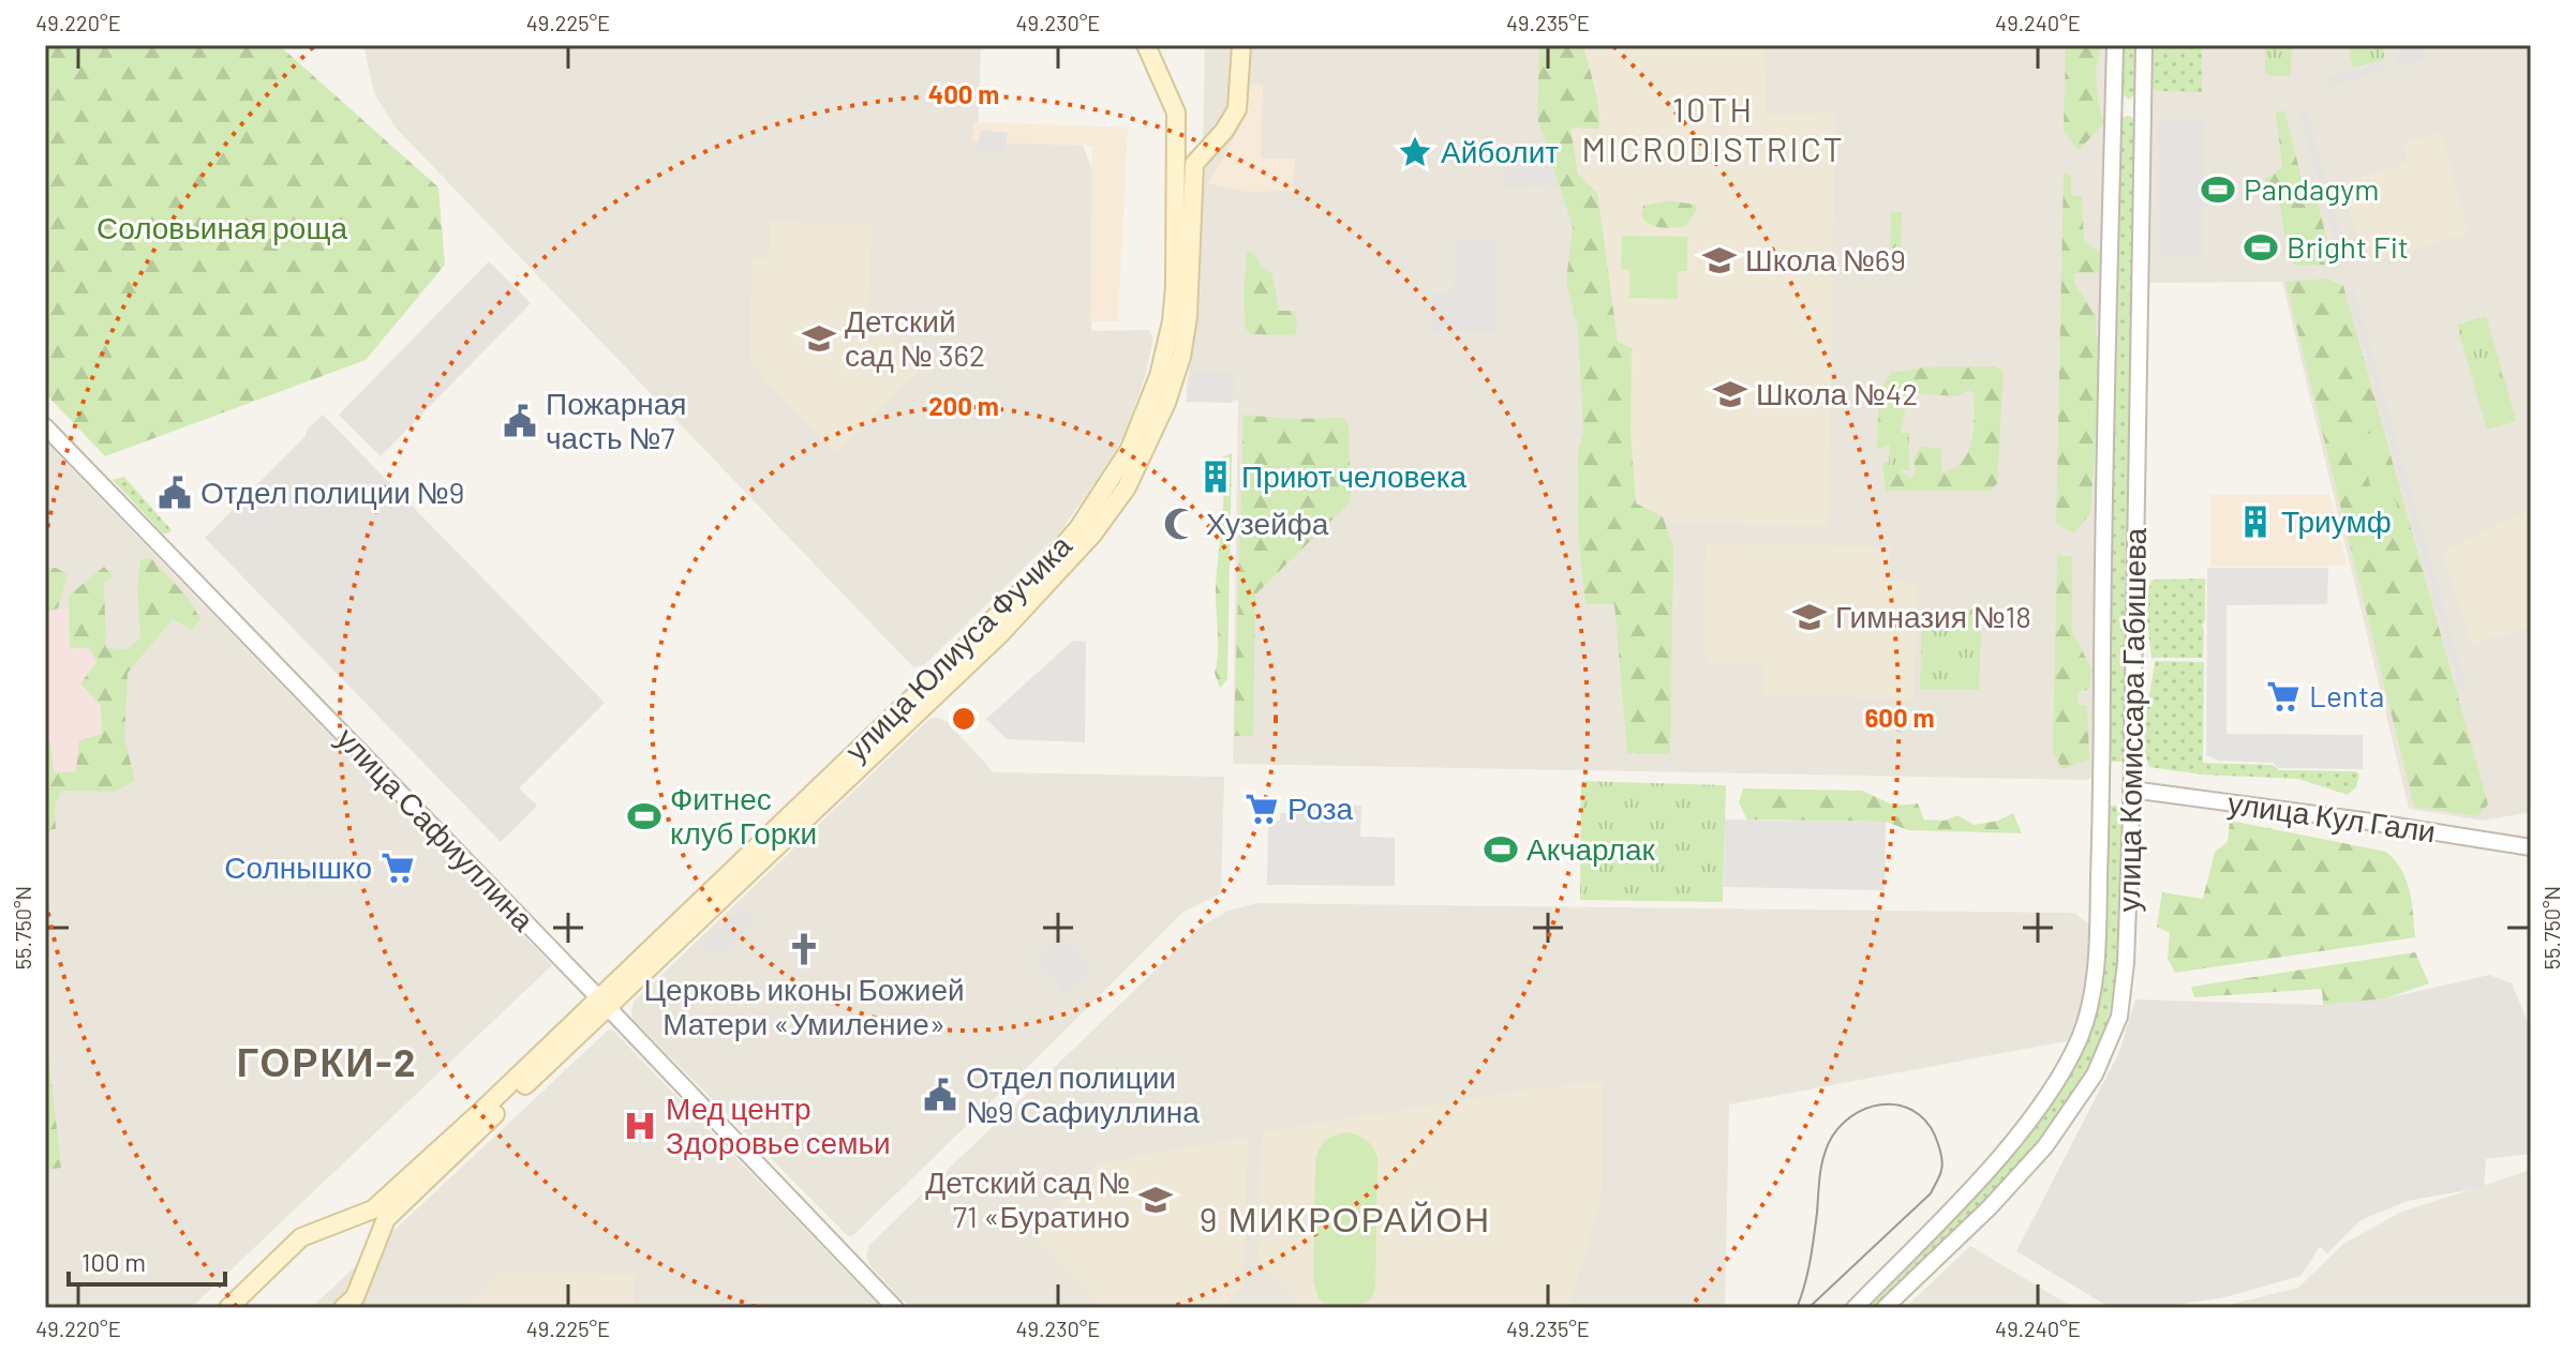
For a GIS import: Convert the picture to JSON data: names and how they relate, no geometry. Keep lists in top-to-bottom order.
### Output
{
  "streets": {
    "main road": ["улица Юлиуса Фучика"],
    "street": ["улица Комиссара Габишева", "улица Кул Гали", "улица Сафиуллина"]
  },
  "crossings": [
    ["улица Юлиуса Фучика", "улица Сафиуллина"],
    ["улица Комиссара Габишева", "улица Кул Гали"]
  ],
  "districts": ["10TH MICRODISTRICT", "ГОРКИ-2", "9 МИКРОРАЙОН"],
  "parks": ["Соловьиная роща"],
  "places": {
    "place": ["Айболит"],
    "sports": [
      "Pandagym",
      "Bright Fit",
      "Фитнес клуб Горки",
      "Акчарлак"
    ],
    "school or university": [
      "Школа №69",
      "Детский сад № 362",
      "Школа №42",
      "Гимназия №18",
      "Детский сад № 71 «Буратино"
    ],
    "public building": ["Пожарная часть №7", "Отдел полиции №9", "Отдел полиции №9 Сафиуллина"],
    "building": ["Приют человека", "Триумф"],
    "mosque": ["Хузейфа"],
    "supermarket": ["Lenta", "Роза", "Солнышко"],
    "church": ["Церковь иконы Божией Матери «Умиление»"],
    "hospital": ["Мед центр Здоровье семьи"]
  },
  "scale_bar": "100 m",
  "coordinates": [
    "49.220°E",
    "49.225°E",
    "49.230°E",
    "49.235°E",
    "49.240°E",
    "55.750°N"
  ],
  "rings": ["400 m", "200 m", "600 m"]
}
